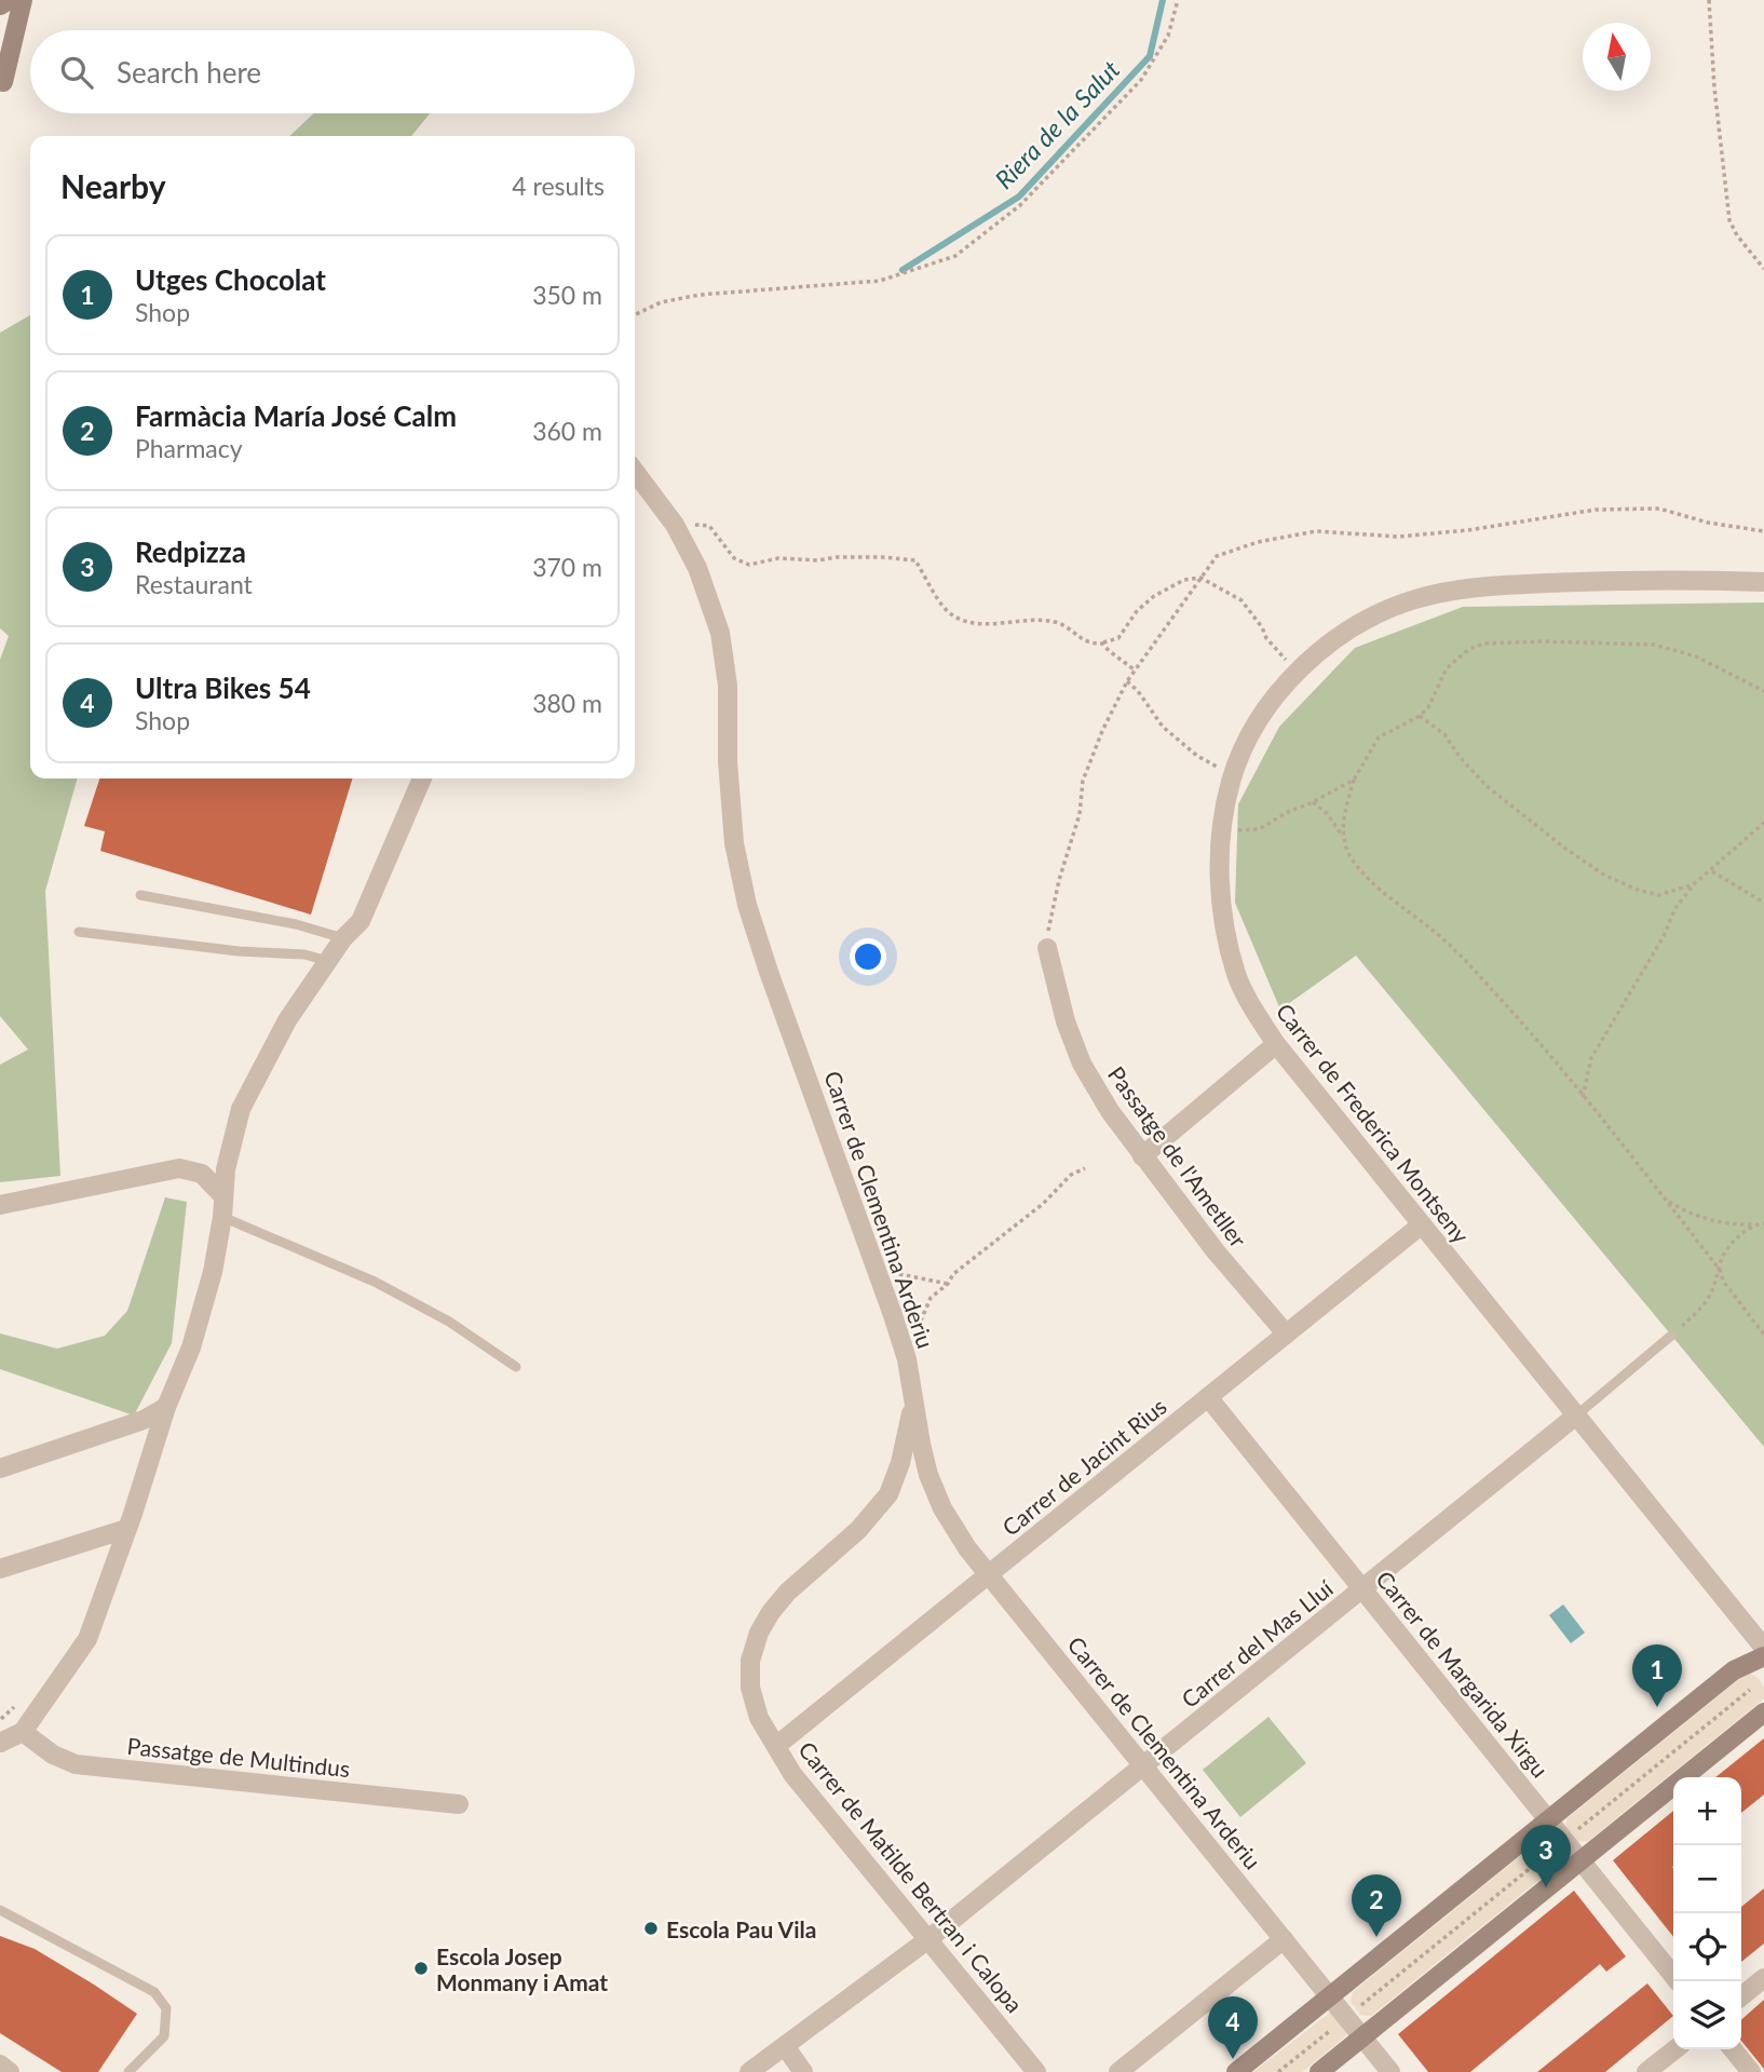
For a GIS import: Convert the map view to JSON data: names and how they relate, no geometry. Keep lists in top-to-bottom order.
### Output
{
  "streets": {
    "street": [
      "Carrer de Frederica Montseny",
      "Passatge de l'Ametller",
      "Carrer de Clementina Arderiu",
      "Carrer de Jacint Rius",
      "Carrer del Mas Lluí",
      "Carrer de Margarida Xirgu",
      "Passatge de Multindus",
      "Carrer de Matilde Bertran i Calopa"
    ]
  },
  "crossings": [
    ["Carrer de Frederica Montseny", "Carrer de Jacint Rius"],
    ["Carrer de Frederica Montseny", "Carrer del Mas Lluí"],
    ["Passatge de l'Ametller", "Carrer de Jacint Rius"],
    ["Carrer de Clementina Arderiu", "Carrer de Jacint Rius"],
    ["Carrer de Clementina Arderiu", "Carrer del Mas Lluí"],
    ["Carrer de Clementina Arderiu", "Carrer de Matilde Bertran i Calopa"],
    ["Carrer de Jacint Rius", "Carrer de Margarida Xirgu"],
    ["Carrer de Jacint Rius", "Carrer de Matilde Bertran i Calopa"],
    ["Carrer del Mas Lluí", "Carrer de Margarida Xirgu"],
    ["Carrer del Mas Lluí", "Carrer de Matilde Bertran i Calopa"]
  ],
  "water": ["Riera de la Salut"],
  "places": ["Escola Pau Vila", "Escola Josep Monmany i Amat"],
  "north": "top",
  "page": {
    "search": "Search here",
    "heading": ["Nearby", "4 results"],
    "list": [
      {
        "mark": "1",
        "name": "Utges Chocolat",
        "note": "Shop",
        "value": "350 m"
      },
      {
        "mark": "2",
        "name": "Farmàcia María José Calm",
        "note": "Pharmacy",
        "value": "360 m"
      },
      {
        "mark": "3",
        "name": "Redpizza",
        "note": "Restaurant",
        "value": "370 m"
      },
      {
        "mark": "4",
        "name": "Ultra Bikes 54",
        "note": "Shop",
        "value": "380 m"
      }
    ],
    "pins": [
      "1",
      "3",
      "2",
      "4"
    ],
    "map_buttons": ["+", "−"]
  }
}
